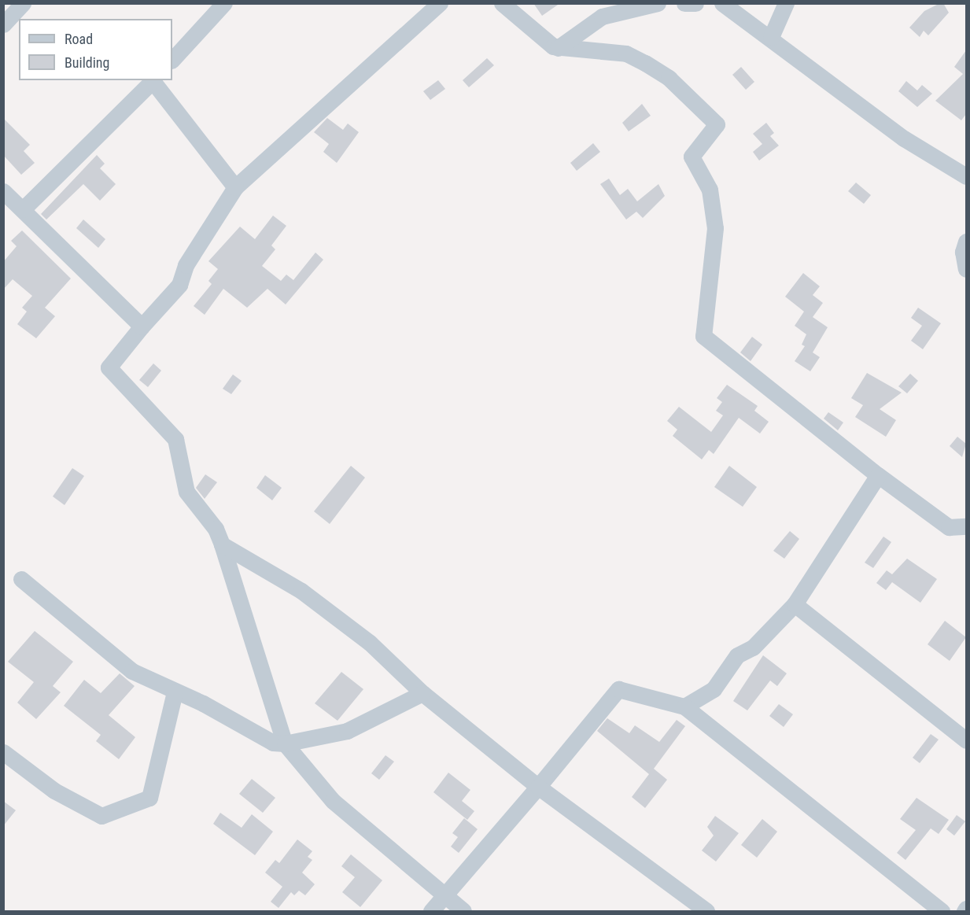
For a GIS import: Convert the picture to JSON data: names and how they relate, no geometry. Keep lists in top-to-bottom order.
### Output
{
  "legend": ["Road", "Building"]
}
